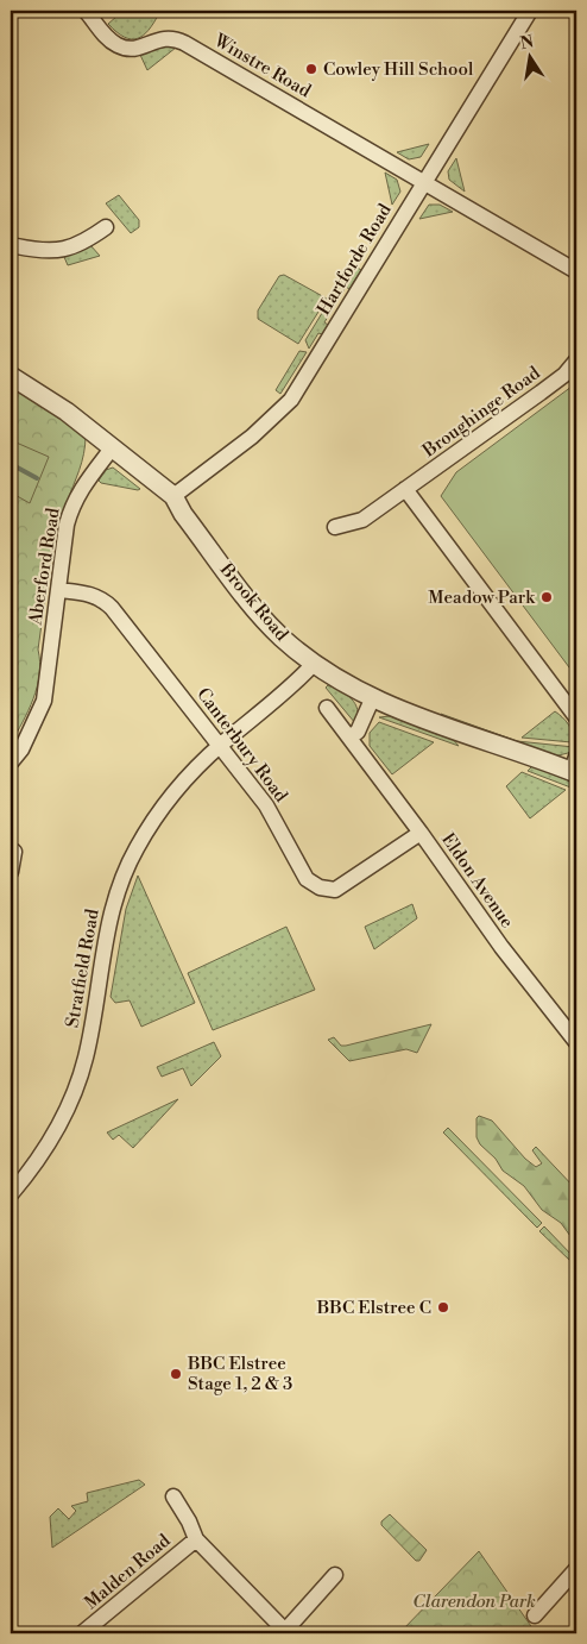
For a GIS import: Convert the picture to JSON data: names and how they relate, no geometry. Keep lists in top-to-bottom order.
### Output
{
  "streets": {
    "street": [
      "Winstre Road",
      "Hartforde Road",
      "Broughinge Road",
      "Aberford Road",
      "Brook Road",
      "Canterbury Road",
      "Eldon Avenue",
      "Stratfield Road",
      "Malden Road"
    ]
  },
  "crossings": [
    ["Winstre Road", "Hartforde Road"],
    ["Hartforde Road", "Brook Road"],
    ["Aberford Road", "Brook Road"],
    ["Aberford Road", "Canterbury Road"],
    ["Brook Road", "Stratfield Road"],
    ["Canterbury Road", "Eldon Avenue"],
    ["Canterbury Road", "Stratfield Road"]
  ],
  "parks": ["Clarendon Park"],
  "places": [
    "Cowley Hill School",
    "Meadow Park",
    "BBC Elstree C",
    "BBC Elstree Stage 1, 2 & 3"
  ],
  "north": "top"
}
